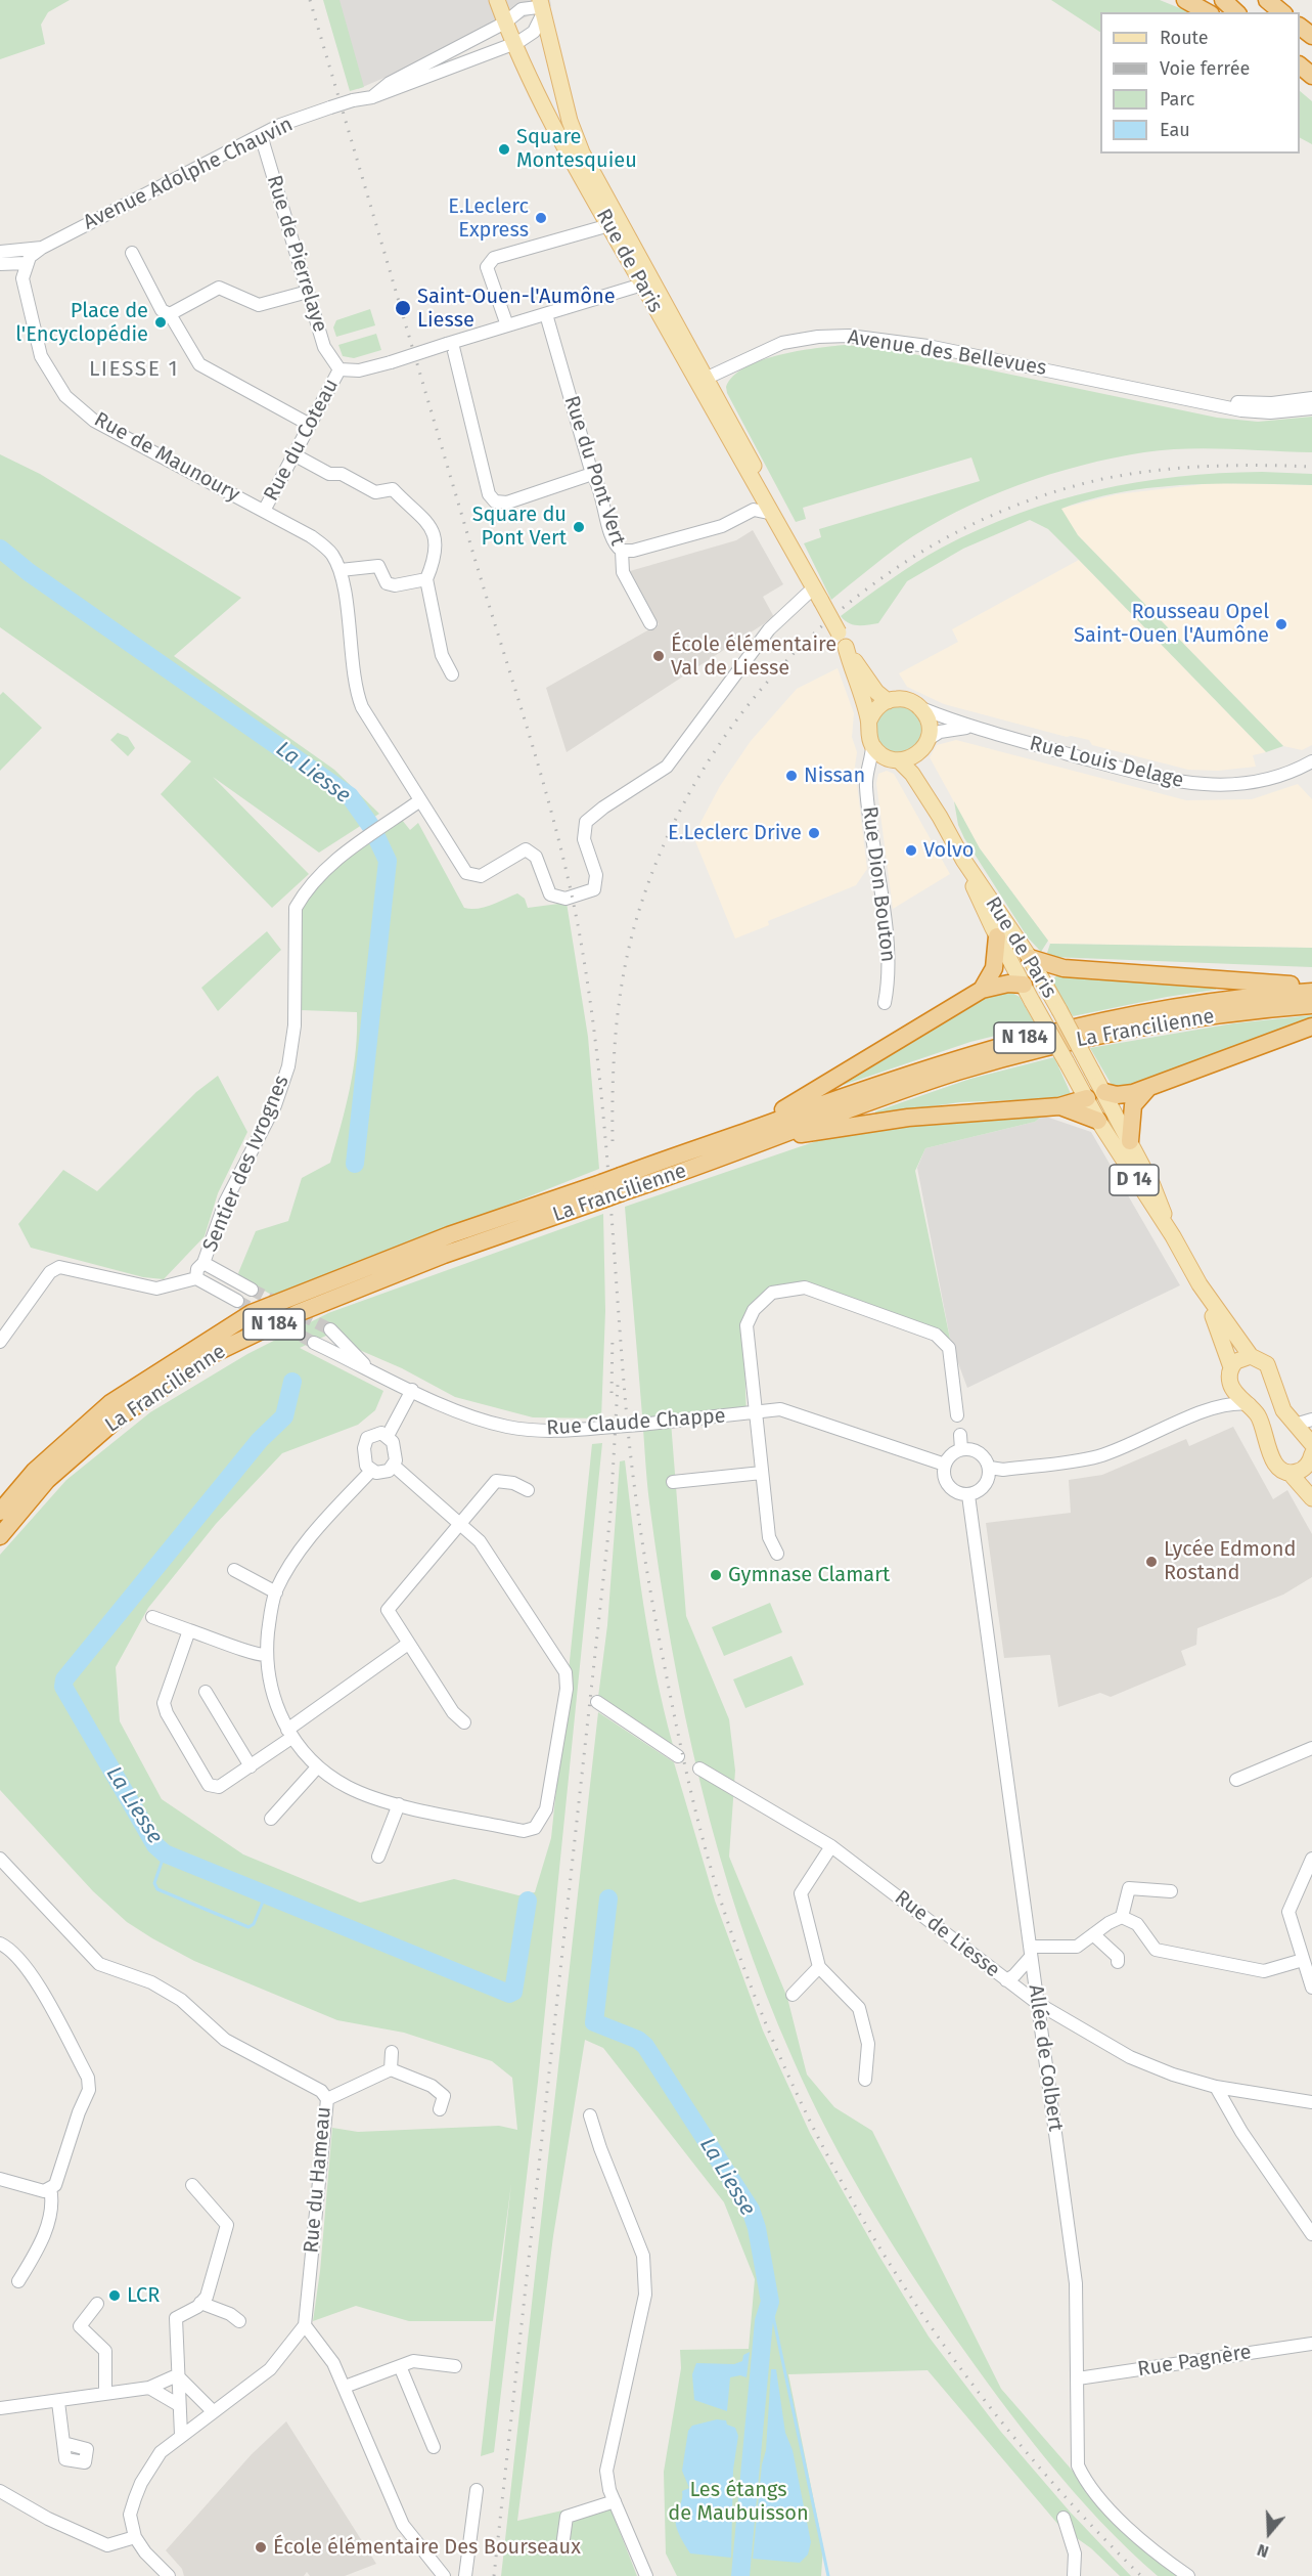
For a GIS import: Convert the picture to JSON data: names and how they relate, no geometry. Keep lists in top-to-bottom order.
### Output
{
  "streets": {
    "highway": ["La Francilienne", "N 184"],
    "main road": ["Rue de Paris", "D 14"],
    "street": [
      "Avenue Adolphe Chauvin",
      "Rue de Pierrelaye",
      "Avenue des Bellevues",
      "Rue du Coteau",
      "Rue de Maunoury",
      "Rue du Pont Vert",
      "Rue Louis Delage",
      "Rue Dion Bouton",
      "Sentier des Ivrognes",
      "Rue Claude Chappe",
      "Rue de Liesse",
      "Allée de Colbert",
      "Rue du Hameau",
      "Rue Pagnère"
    ]
  },
  "crossings": [
    ["Avenue Adolphe Chauvin", "Rue de Pierrelaye"],
    ["Avenue Adolphe Chauvin", "Rue de Paris"],
    ["Rue de Pierrelaye", "Rue du Coteau"],
    ["Rue de Paris", "Avenue des Bellevues"],
    ["Rue de Paris", "Rue Louis Delage"],
    ["Rue de Paris", "Rue Dion Bouton"],
    ["Rue du Coteau", "Rue de Maunoury"],
    ["Rue Louis Delage", "Rue Dion Bouton"],
    ["Rue Claude Chappe", "Allée de Colbert"],
    ["Rue de Liesse", "Allée de Colbert"],
    ["Allée de Colbert", "Rue Pagnère"]
  ],
  "districts": ["LIESSE 1"],
  "water": ["La Liesse"],
  "parks": ["Les étangs de Maubuisson"],
  "places": [
    "Square Montesquieu",
    "E.Leclerc Express",
    "Saint-Ouen-l'Aumône Liesse",
    "Place de l'Encyclopédie",
    "Square du Pont Vert",
    "Rousseau Opel Saint-Ouen l'Aumône",
    "École élémentaire Val de Liesse",
    "Nissan",
    "E.Leclerc Drive",
    "Volvo",
    "Lycée Edmond Rostand",
    "Gymnase Clamart",
    "LCR",
    "École élémentaire Des Bourseaux"
  ],
  "legend": [
    "Route",
    "Voie ferrée",
    "Parc",
    "Eau"
  ],
  "north": "bottom"
}
